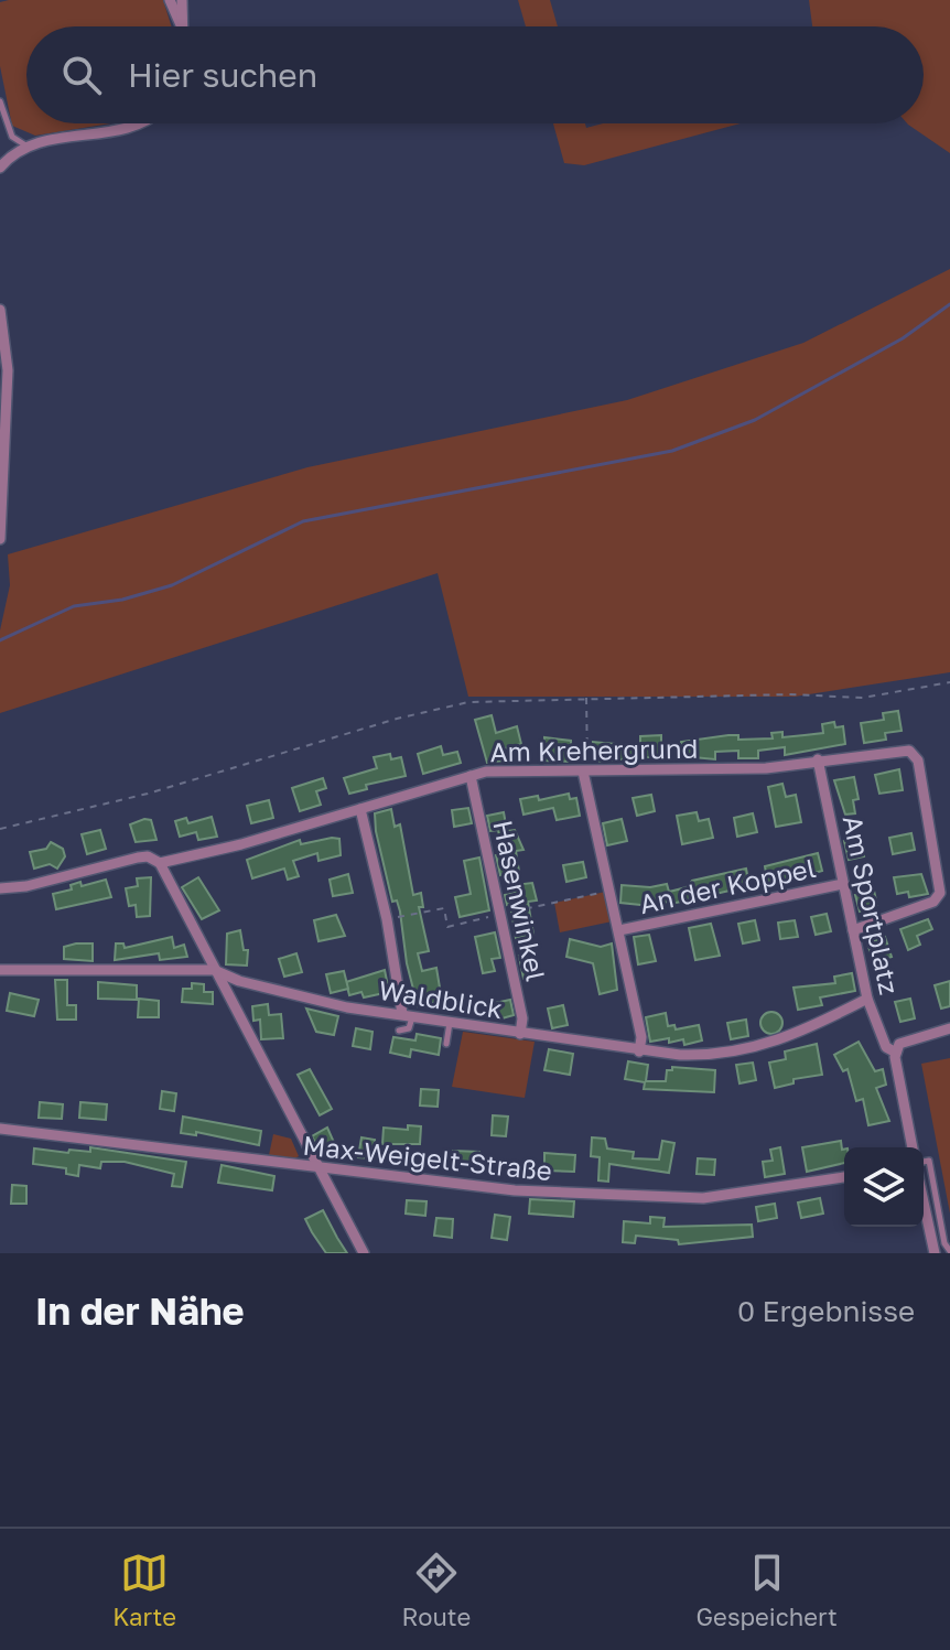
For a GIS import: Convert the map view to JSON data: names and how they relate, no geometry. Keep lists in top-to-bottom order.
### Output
{
  "streets": {
    "street": [
      "Am Krehergrund",
      "An der Koppel",
      "Hasenwinkel",
      "Am Sportplatz",
      "Waldblick",
      "Max-Weigelt-Straße"
    ]
  },
  "crossings": [
    ["Am Krehergrund", "An der Koppel"],
    ["Am Krehergrund", "Hasenwinkel"],
    ["Am Krehergrund", "Am Sportplatz"],
    ["An der Koppel", "Am Sportplatz"],
    ["An der Koppel", "Waldblick"],
    ["Hasenwinkel", "Waldblick"],
    ["Am Sportplatz", "Waldblick"]
  ],
  "page": {
    "search": "Hier suchen",
    "heading": ["In der Nähe", "0 Ergebnisse"],
    "nav": ["Karte", "Route", "Gespeichert"]
  }
}
